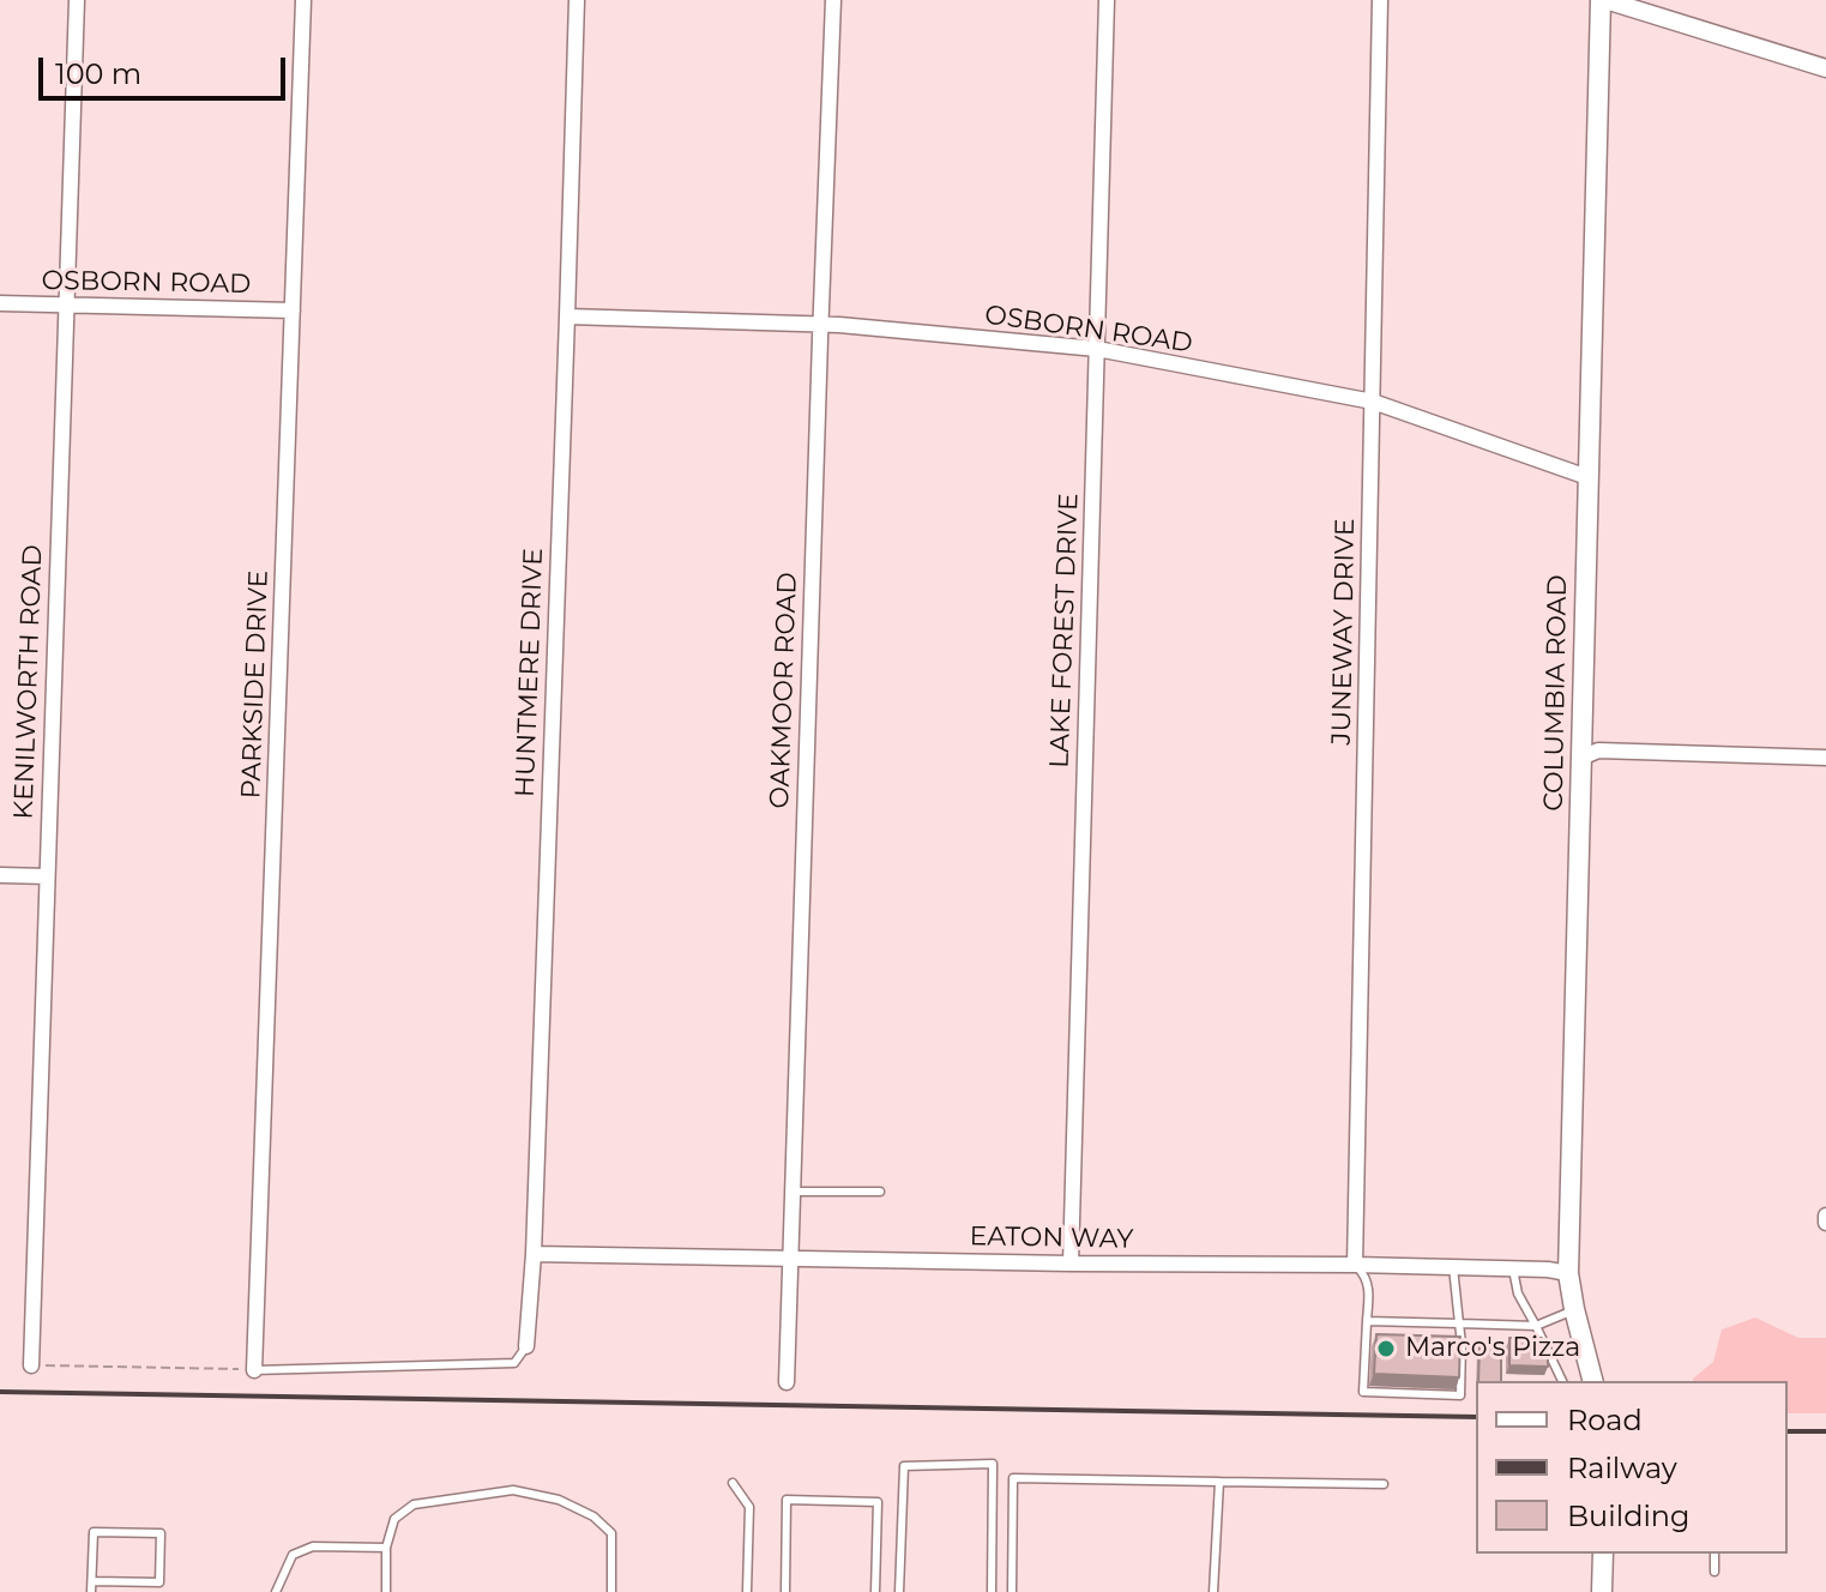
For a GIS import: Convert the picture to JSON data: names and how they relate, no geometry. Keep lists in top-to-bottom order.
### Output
{
  "streets": {
    "main road": ["COLUMBIA ROAD"],
    "street": [
      "OSBORN ROAD",
      "LAKE FOREST DRIVE",
      "JUNEWAY DRIVE",
      "HUNTMERE DRIVE",
      "KENILWORTH ROAD",
      "PARKSIDE DRIVE",
      "OAKMOOR ROAD",
      "EATON WAY"
    ]
  },
  "crossings": [
    ["OSBORN ROAD", "LAKE FOREST DRIVE"],
    ["OSBORN ROAD", "JUNEWAY DRIVE"],
    ["OSBORN ROAD", "HUNTMERE DRIVE"],
    ["OSBORN ROAD", "KENILWORTH ROAD"],
    ["OSBORN ROAD", "PARKSIDE DRIVE"],
    ["OSBORN ROAD", "OAKMOOR ROAD"],
    ["OSBORN ROAD", "COLUMBIA ROAD"],
    ["LAKE FOREST DRIVE", "EATON WAY"],
    ["JUNEWAY DRIVE", "EATON WAY"],
    ["HUNTMERE DRIVE", "EATON WAY"],
    ["OAKMOOR ROAD", "EATON WAY"],
    ["COLUMBIA ROAD", "EATON WAY"]
  ],
  "places": ["Marco's Pizza"],
  "legend": ["Road", "Railway", "Building"],
  "scale_bar": "100 m"
}
